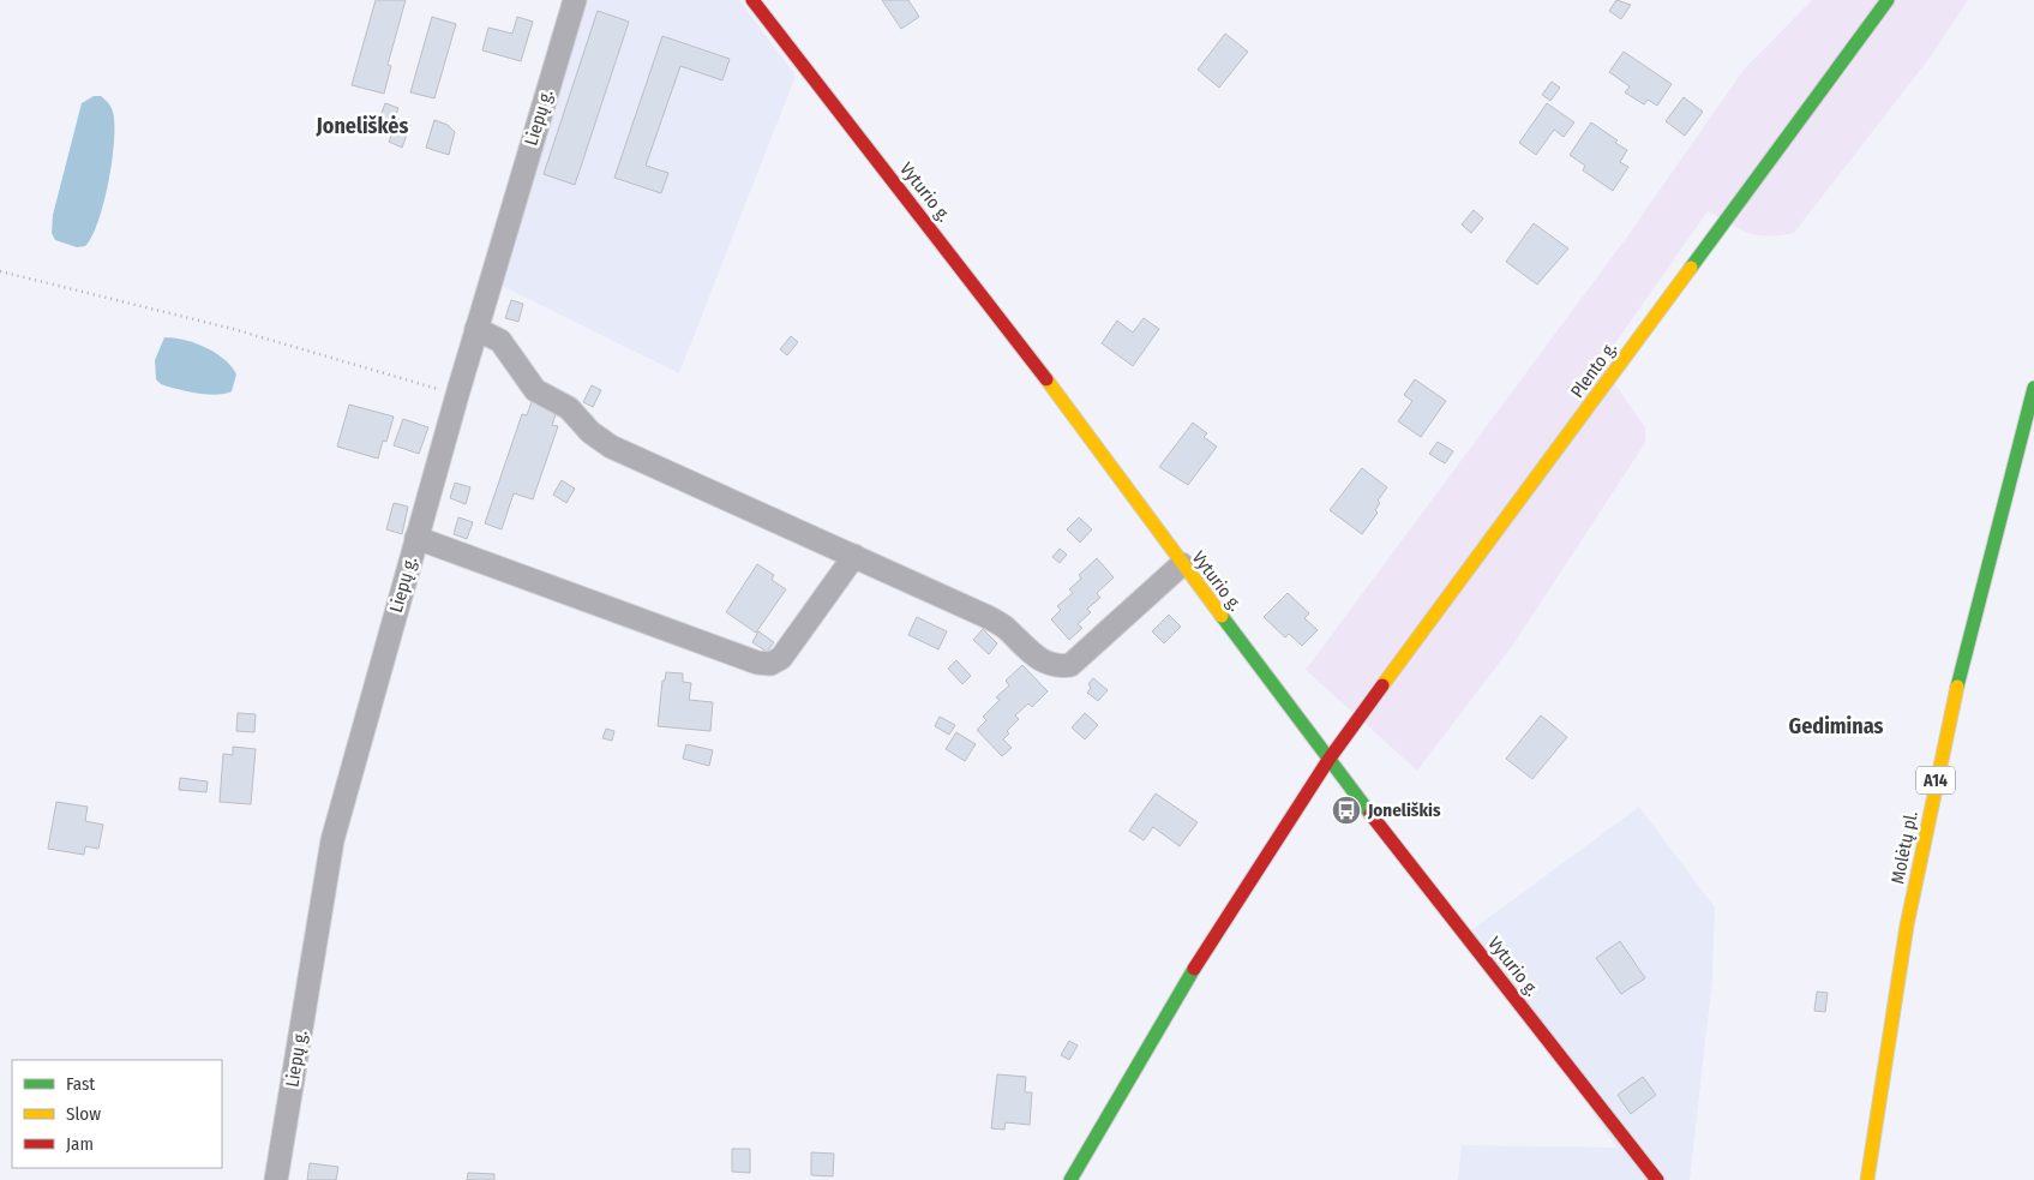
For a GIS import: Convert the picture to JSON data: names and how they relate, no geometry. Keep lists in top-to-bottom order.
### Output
{
  "streets": {
    "main road": [
      "Vyturio g.",
      "Plento g.",
      "A14",
      "Molėtų pl."
    ],
    "street": ["Liepų g."]
  },
  "crossings": [
    ["Vyturio g.", "Plento g."]
  ],
  "districts": ["Joneliškės", "Gediminas"],
  "places": {
    "bus stop": ["Joneliškis"]
  },
  "legend": ["Fast", "Slow", "Jam"]
}
